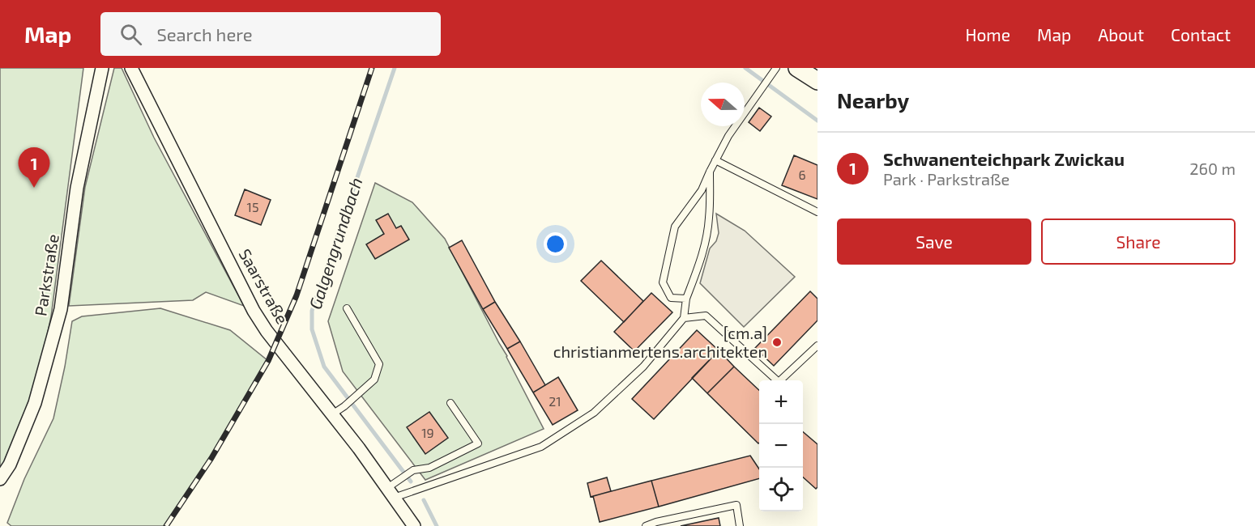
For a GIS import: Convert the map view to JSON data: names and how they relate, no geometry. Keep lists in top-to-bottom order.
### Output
{
  "streets": {
    "street": ["Parkstraße", "Saarstraße"]
  },
  "water": ["Galgengrundbach"],
  "places": ["[cm.a] christianmertens.architekten"],
  "house_numbers": [
    "6",
    "15",
    "21",
    "19"
  ],
  "north": "left",
  "page": {
    "header": "Map",
    "search": "Search here",
    "nav": [
      "Home",
      "Map",
      "About",
      "Contact"
    ],
    "heading": "Nearby",
    "list": [
      {
        "mark": "1",
        "name": "Schwanenteichpark Zwickau",
        "note": "Park · Parkstraße",
        "value": "260 m"
      }
    ],
    "pins": "1",
    "buttons": ["Save", "Share"],
    "map_buttons": ["+", "−"]
  }
}
